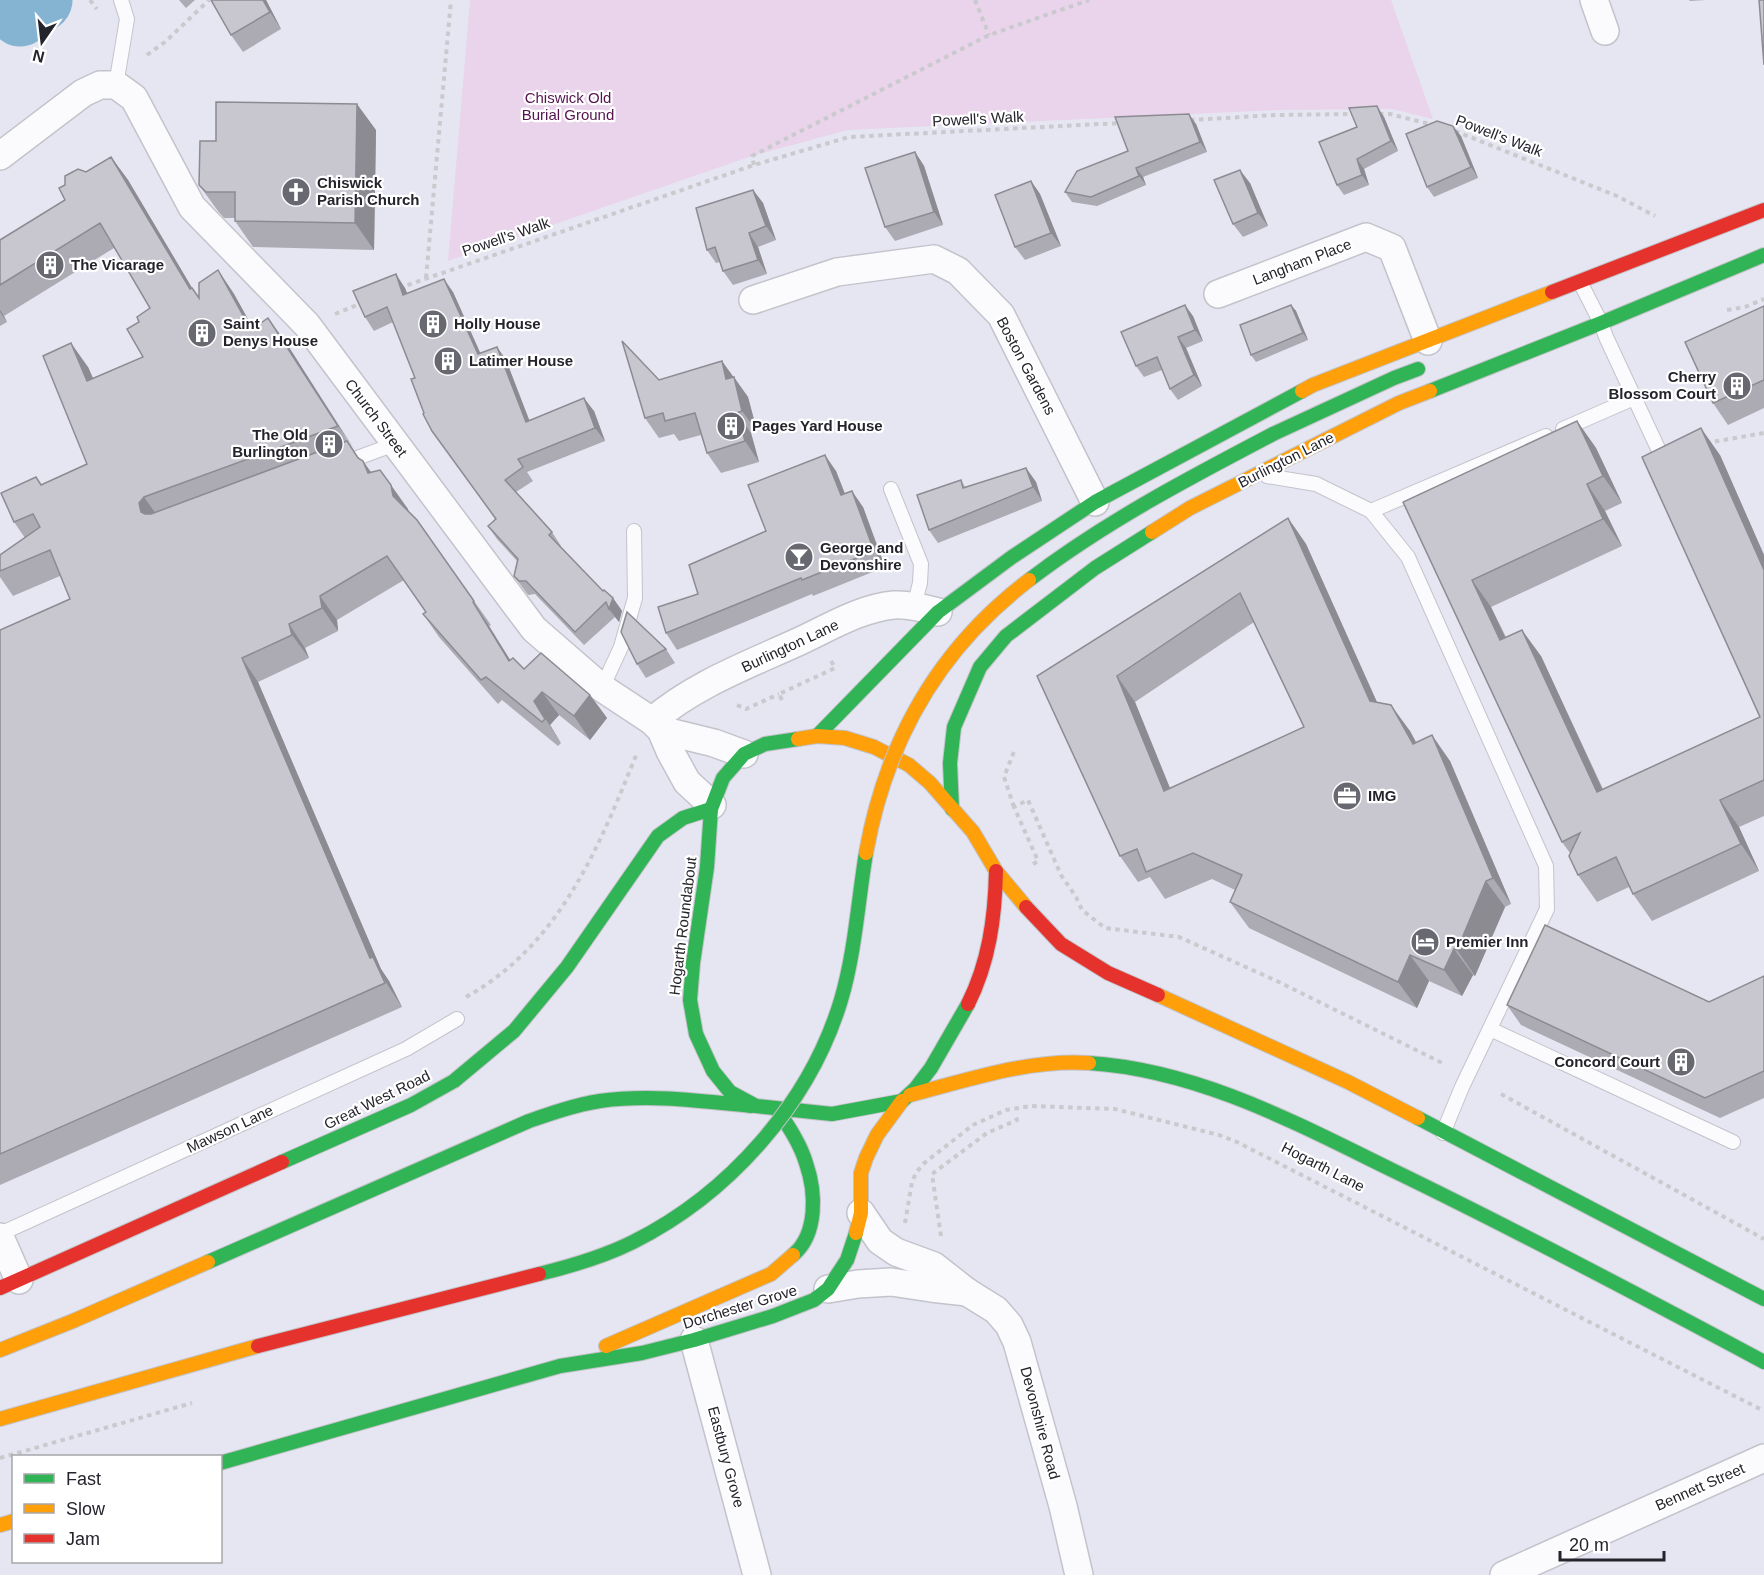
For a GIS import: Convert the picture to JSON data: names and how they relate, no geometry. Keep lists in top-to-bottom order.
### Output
{
  "streets": {
    "main road": [
      "Burlington Lane",
      "Hogarth Roundabout",
      "Great West Road",
      "Hogarth Lane",
      "Dorchester Grove"
    ],
    "street": [
      "Langham Place",
      "Boston Gardens",
      "Church Street",
      "Mawson Lane",
      "Devonshire Road",
      "Eastbury Grove",
      "Bennett Street"
    ],
    "path": ["Powell's Walk"]
  },
  "crossings": [
    ["Church Street", "Burlington Lane"],
    ["Church Street", "Hogarth Roundabout"],
    ["Burlington Lane", "Hogarth Roundabout"],
    ["Hogarth Roundabout", "Great West Road"],
    ["Hogarth Roundabout", "Hogarth Lane"],
    ["Hogarth Roundabout", "Dorchester Grove"],
    ["Great West Road", "Mawson Lane"],
    ["Hogarth Lane", "Dorchester Grove"],
    ["Dorchester Grove", "Devonshire Road"],
    ["Dorchester Grove", "Eastbury Grove"]
  ],
  "parks": ["Chiswick Old Burial Ground"],
  "places": {
    "church": ["Chiswick Parish Church"],
    "building": [
      "The Vicarage",
      "Holly House",
      "Saint Denys House",
      "Latimer House",
      "Cherry Blossom Court",
      "Pages Yard House",
      "The Old Burlington",
      "Concord Court"
    ],
    "bar": ["George and Devonshire"],
    "office": ["IMG"],
    "hotel": ["Premier Inn"]
  },
  "legend": ["Fast", "Slow", "Jam"],
  "scale_bar": "20 m",
  "north": "bottom"
}
